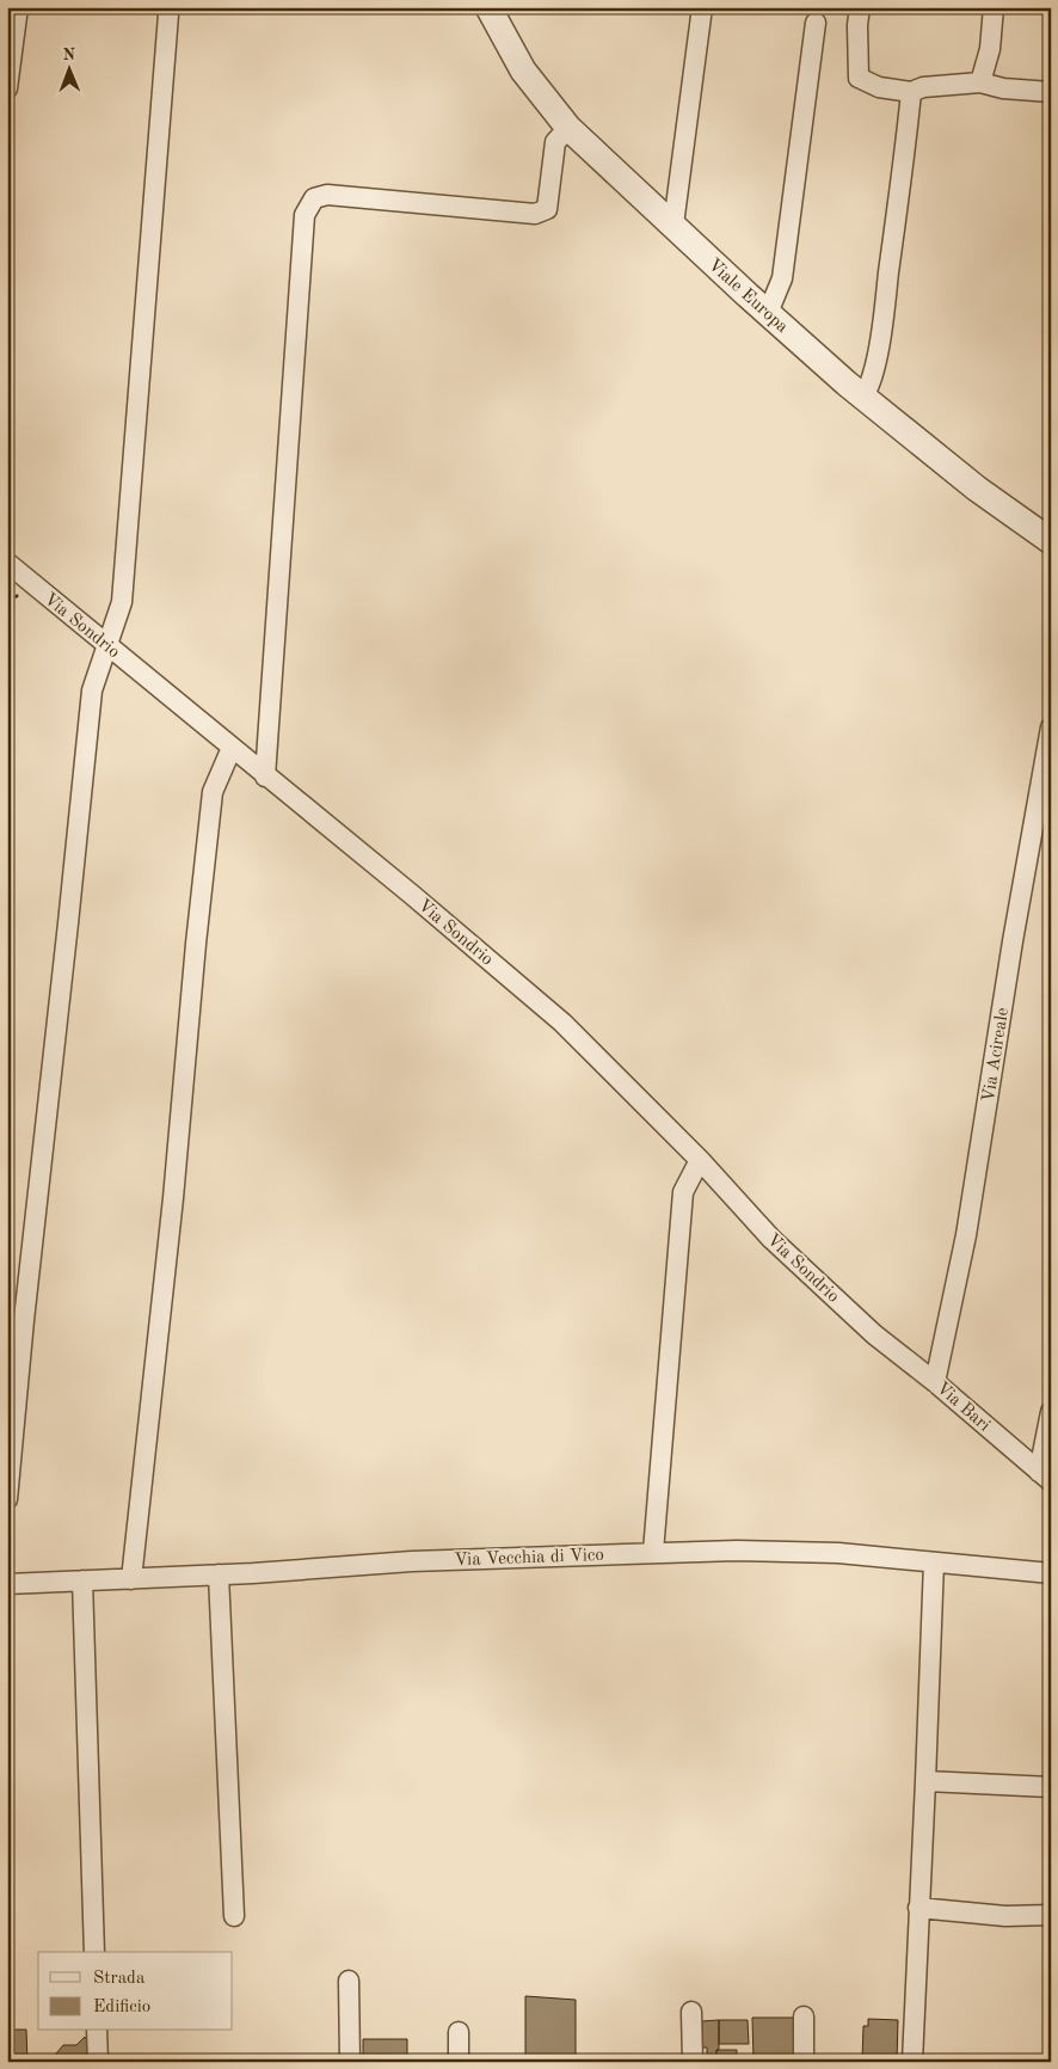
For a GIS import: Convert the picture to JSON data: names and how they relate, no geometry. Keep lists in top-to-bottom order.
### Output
{
  "streets": {
    "street": [
      "Viale Europa",
      "Via Sondrio",
      "Via Acireale",
      "Via Bari",
      "Via Vecchia di Vico"
    ]
  },
  "crossings": [
    ["Via Sondrio", "Via Bari"],
    ["Via Acireale", "Via Bari"]
  ],
  "legend": ["Strada", "Edificio"],
  "north": "top"
}
